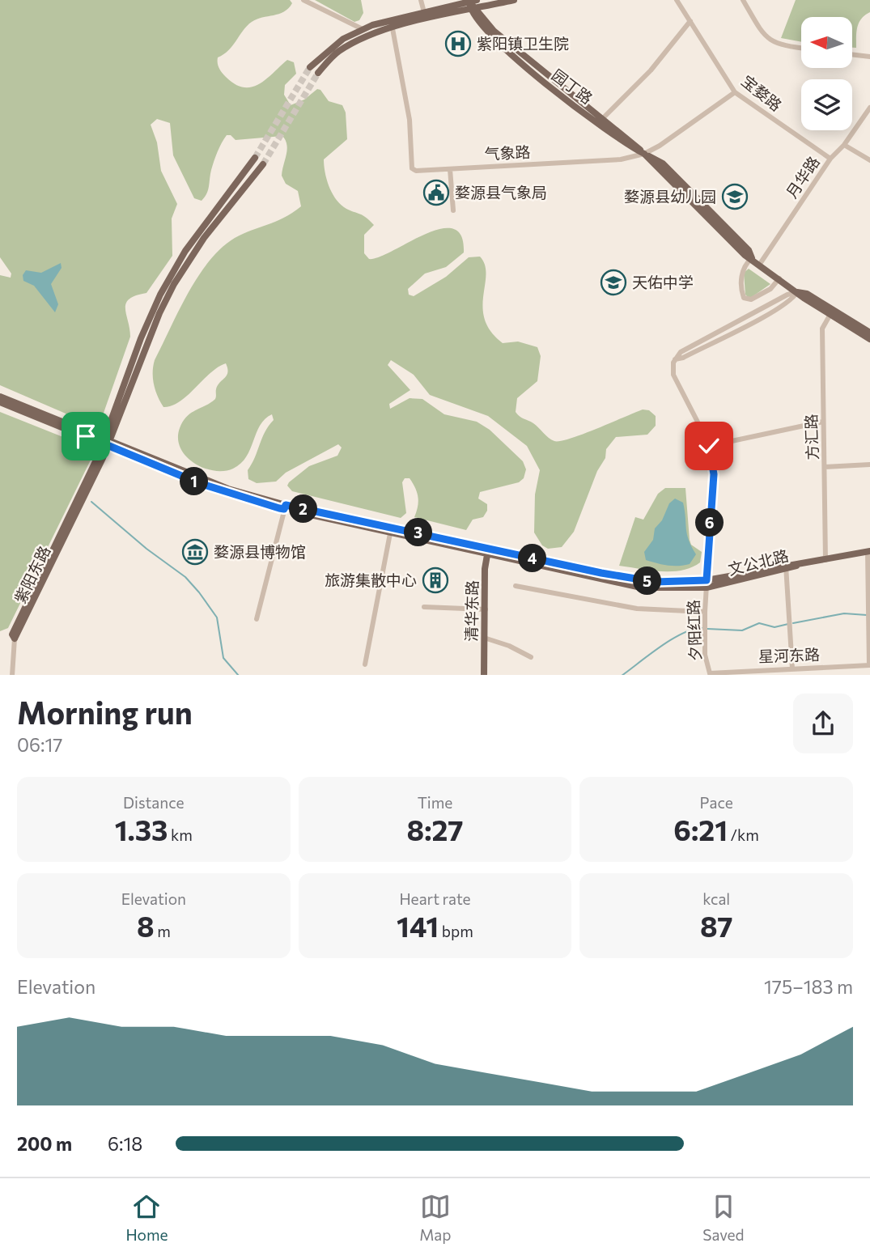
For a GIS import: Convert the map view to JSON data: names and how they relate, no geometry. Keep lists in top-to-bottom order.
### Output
{
  "streets": {
    "main road": [
      "园丁路",
      "文公北路",
      "紫阳东路",
      "清华东路"
    ],
    "street": [
      "宝婺路",
      "气象路",
      "月华路",
      "方汇路",
      "夕阳红路",
      "星河东路"
    ]
  },
  "crossings": [
    ["园丁路", "气象路"],
    ["园丁路", "月华路"],
    ["园丁路", "方汇路"],
    ["园丁路", "夕阳红路"],
    ["宝婺路", "气象路"],
    ["宝婺路", "月华路"],
    ["方汇路", "文公北路"],
    ["文公北路", "紫阳东路"],
    ["文公北路", "清华东路"],
    ["文公北路", "夕阳红路"],
    ["夕阳红路", "星河东路"]
  ],
  "places": {
    "hospital": ["紫阳镇卫生院"],
    "public building": ["婺源县气象局"],
    "school or university": ["婺源县幼儿园", "天佑中学"],
    "museum": ["婺源县博物馆"],
    "building": ["旅游集散中心"]
  },
  "north": "left",
  "page": {
    "pins": [
      "1",
      "2",
      "6",
      "3",
      "4",
      "5"
    ],
    "heading": ["Morning run", "06:17"],
    "stats": [
      ["Distance", "1.33 km"],
      ["Time", "8:27"],
      ["Pace", "6:21 /km"],
      ["Elevation", "8 m"],
      ["Heart rate", "141 bpm"],
      ["kcal", "87"]
    ],
    "chart": ["Elevation", "175–183 m"],
    "list": [
      {
        "name": "200 m",
        "note": "6:18"
      }
    ],
    "tabs": ["Home", "Map", "Saved"]
  }
}
